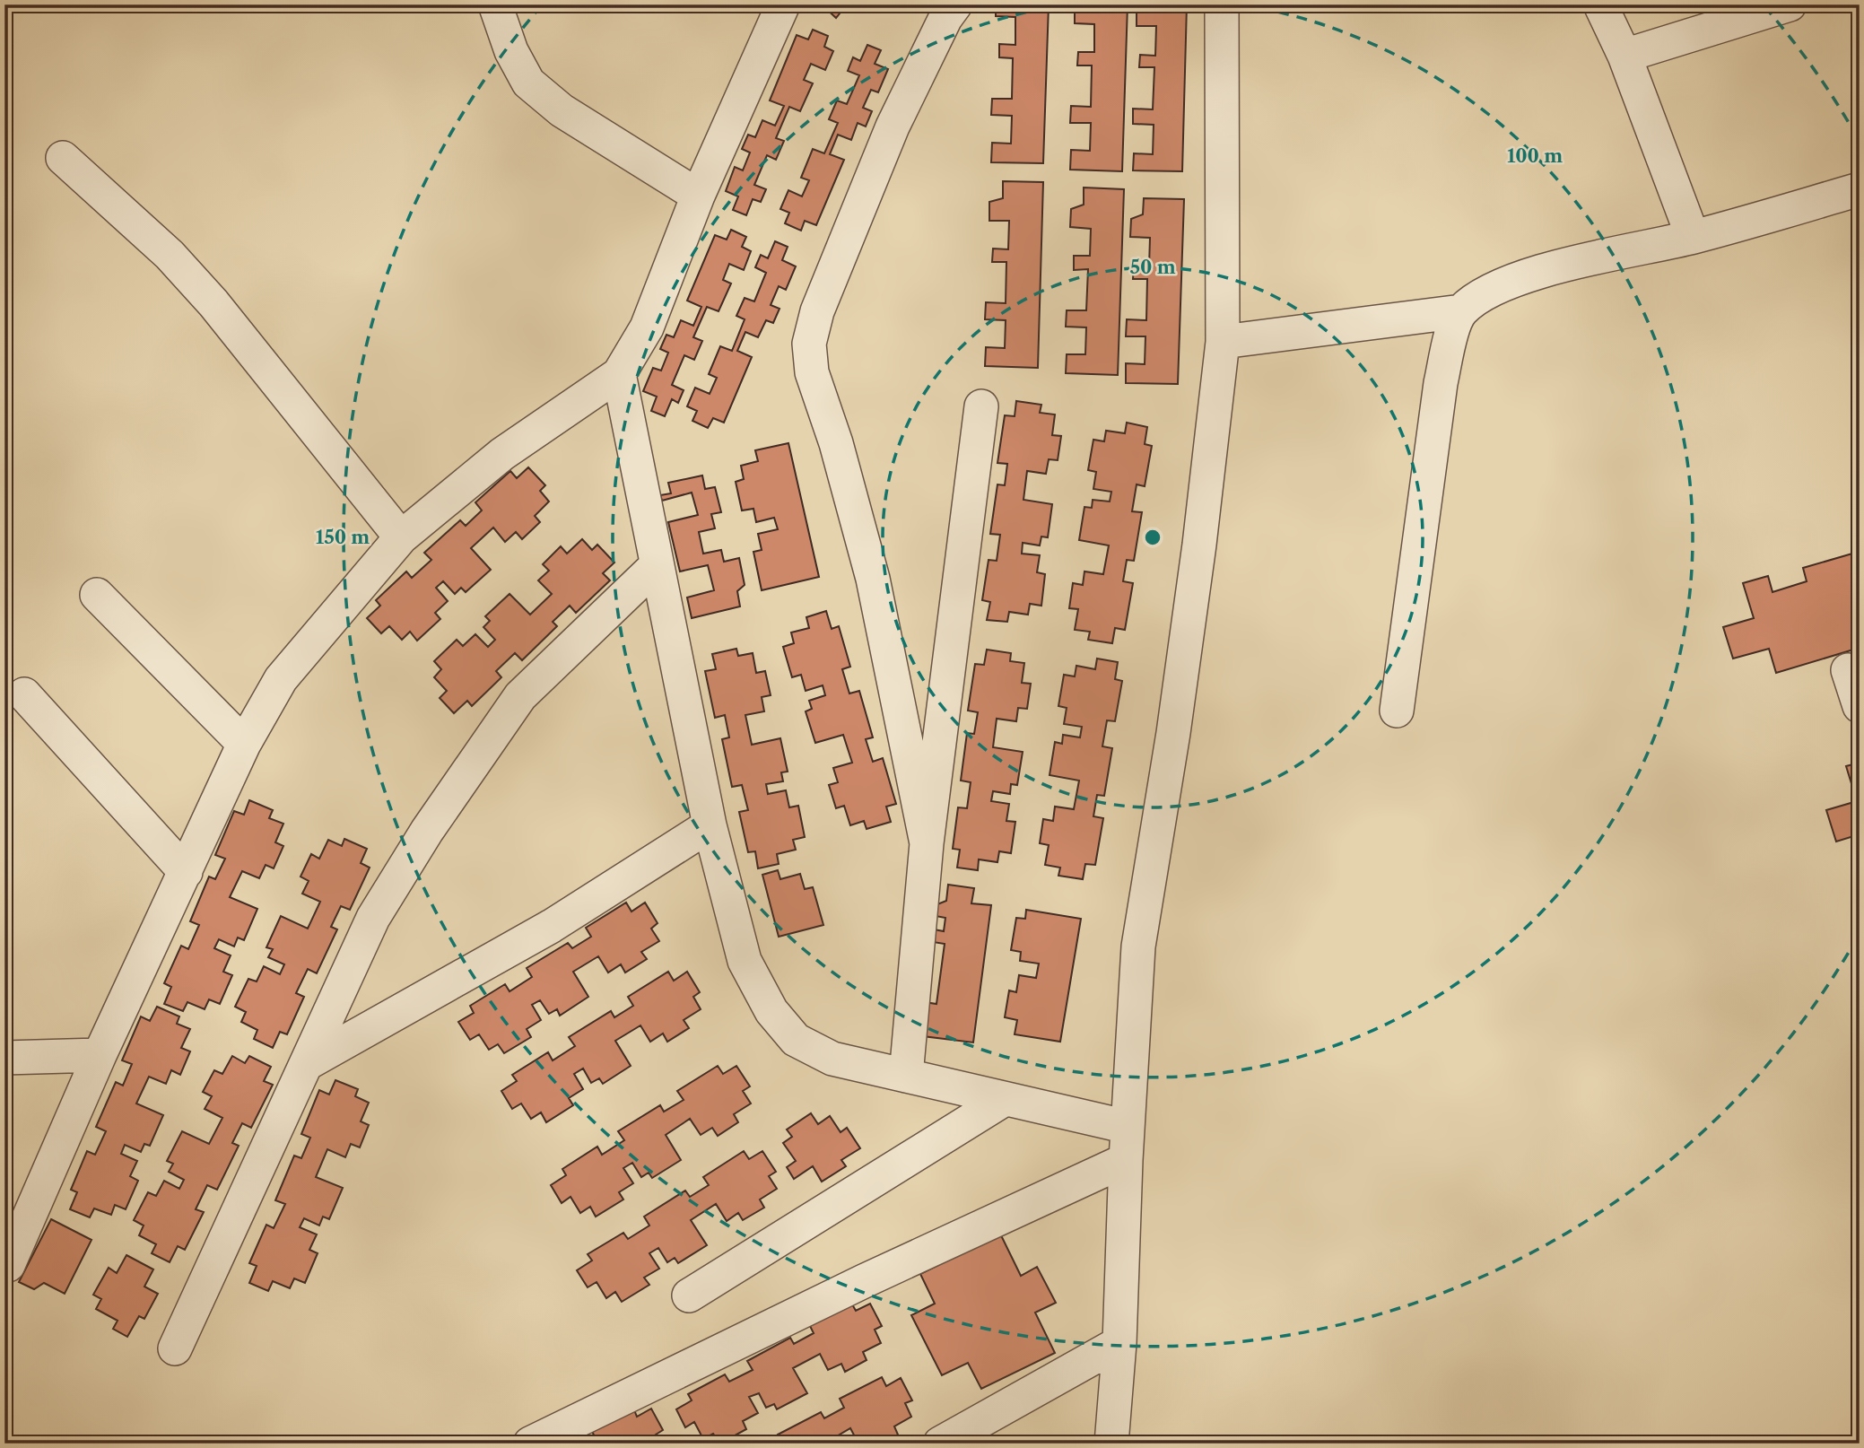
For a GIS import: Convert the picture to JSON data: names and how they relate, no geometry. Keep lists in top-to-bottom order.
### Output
{
  "rings": ["100 m", "50 m", "150 m"]
}
